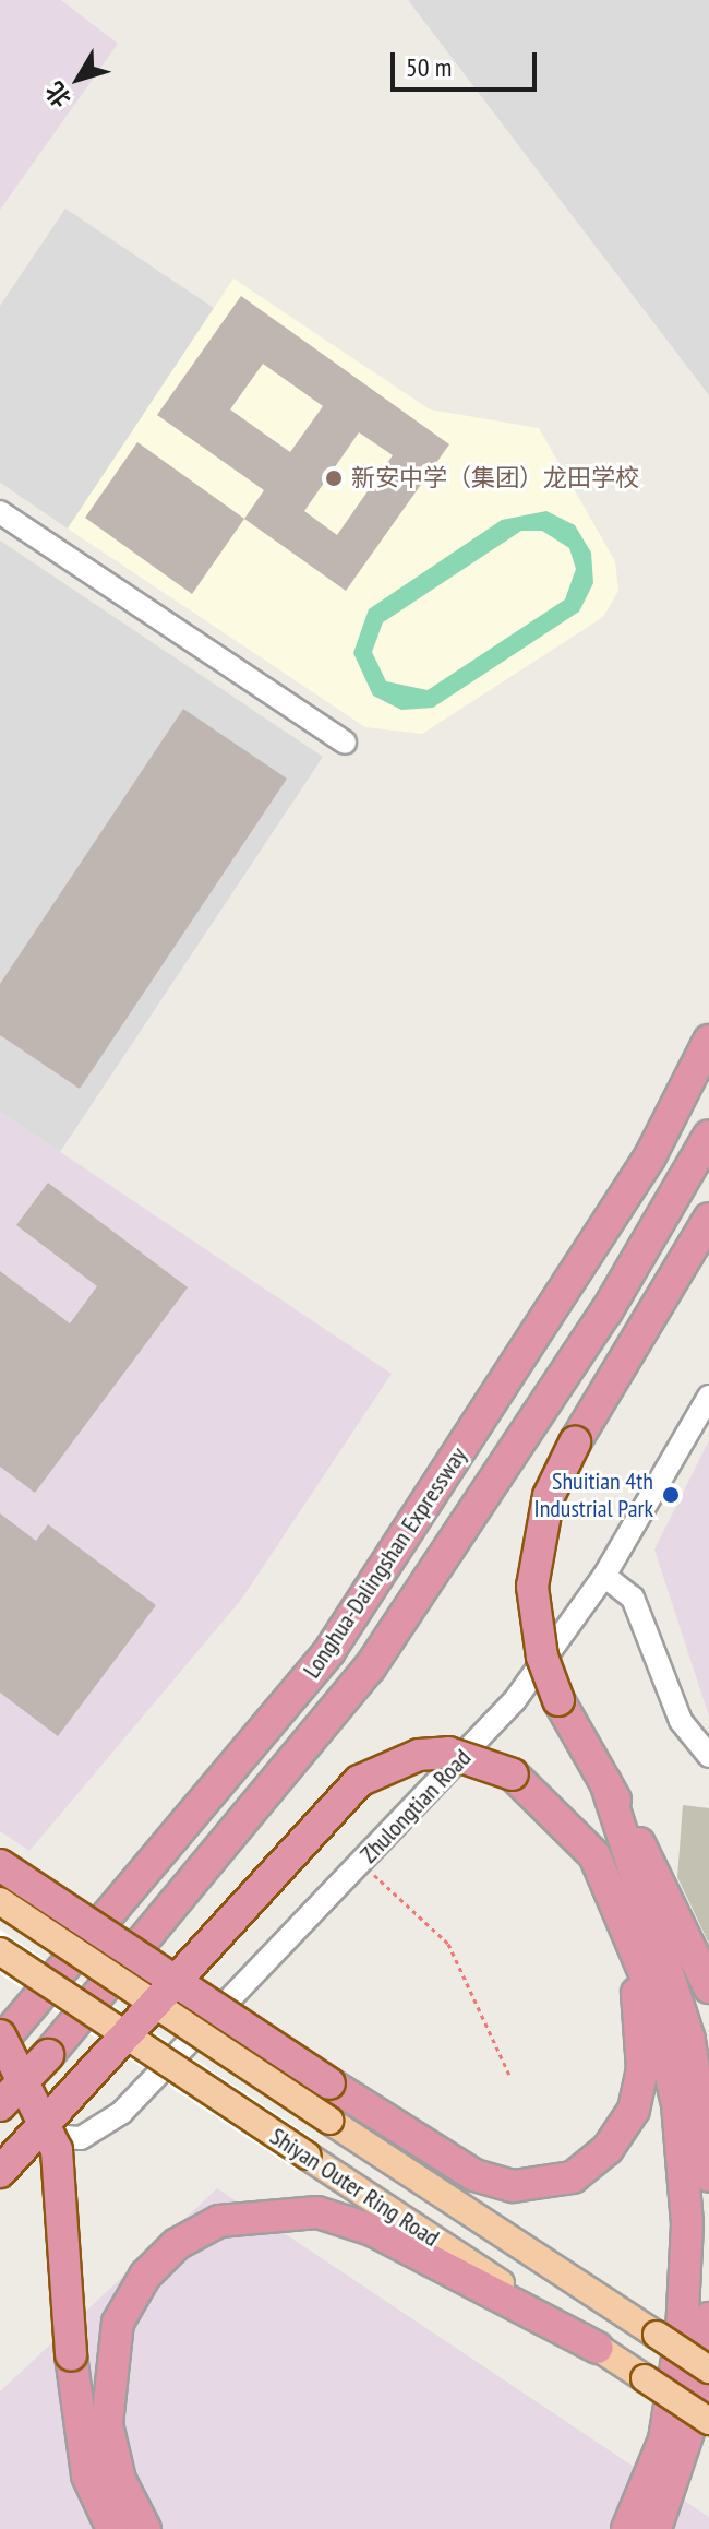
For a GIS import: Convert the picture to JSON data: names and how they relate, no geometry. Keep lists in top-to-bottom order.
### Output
{
  "streets": {
    "highway": ["Longhua-Dalingshan Expressway"],
    "main road": ["Shiyan Outer Ring Road"],
    "street": ["Zhulongtian Road"]
  },
  "places": ["新安中学（集团）龙田学校", "Shuitian 4th Industrial Park"],
  "scale_bar": "50 m",
  "north": "bottom left"
}
